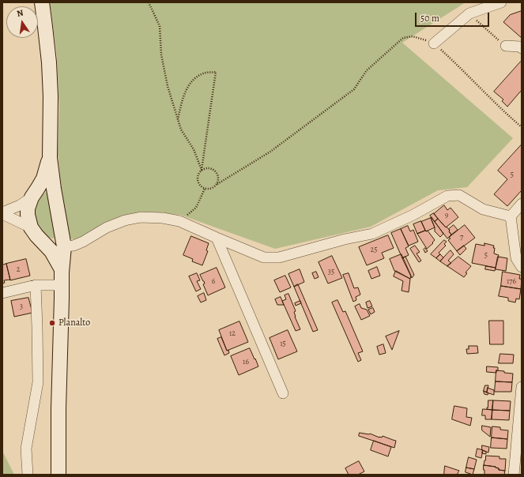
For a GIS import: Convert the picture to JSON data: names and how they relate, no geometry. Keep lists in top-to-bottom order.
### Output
{
  "places": ["Planalto"],
  "house_numbers": [
    "5",
    "9",
    "7",
    "25",
    "5",
    "2",
    "35",
    "6",
    "176",
    "3",
    "12",
    "15",
    "16"
  ],
  "scale_bar": "50 m",
  "north": "top"
}
